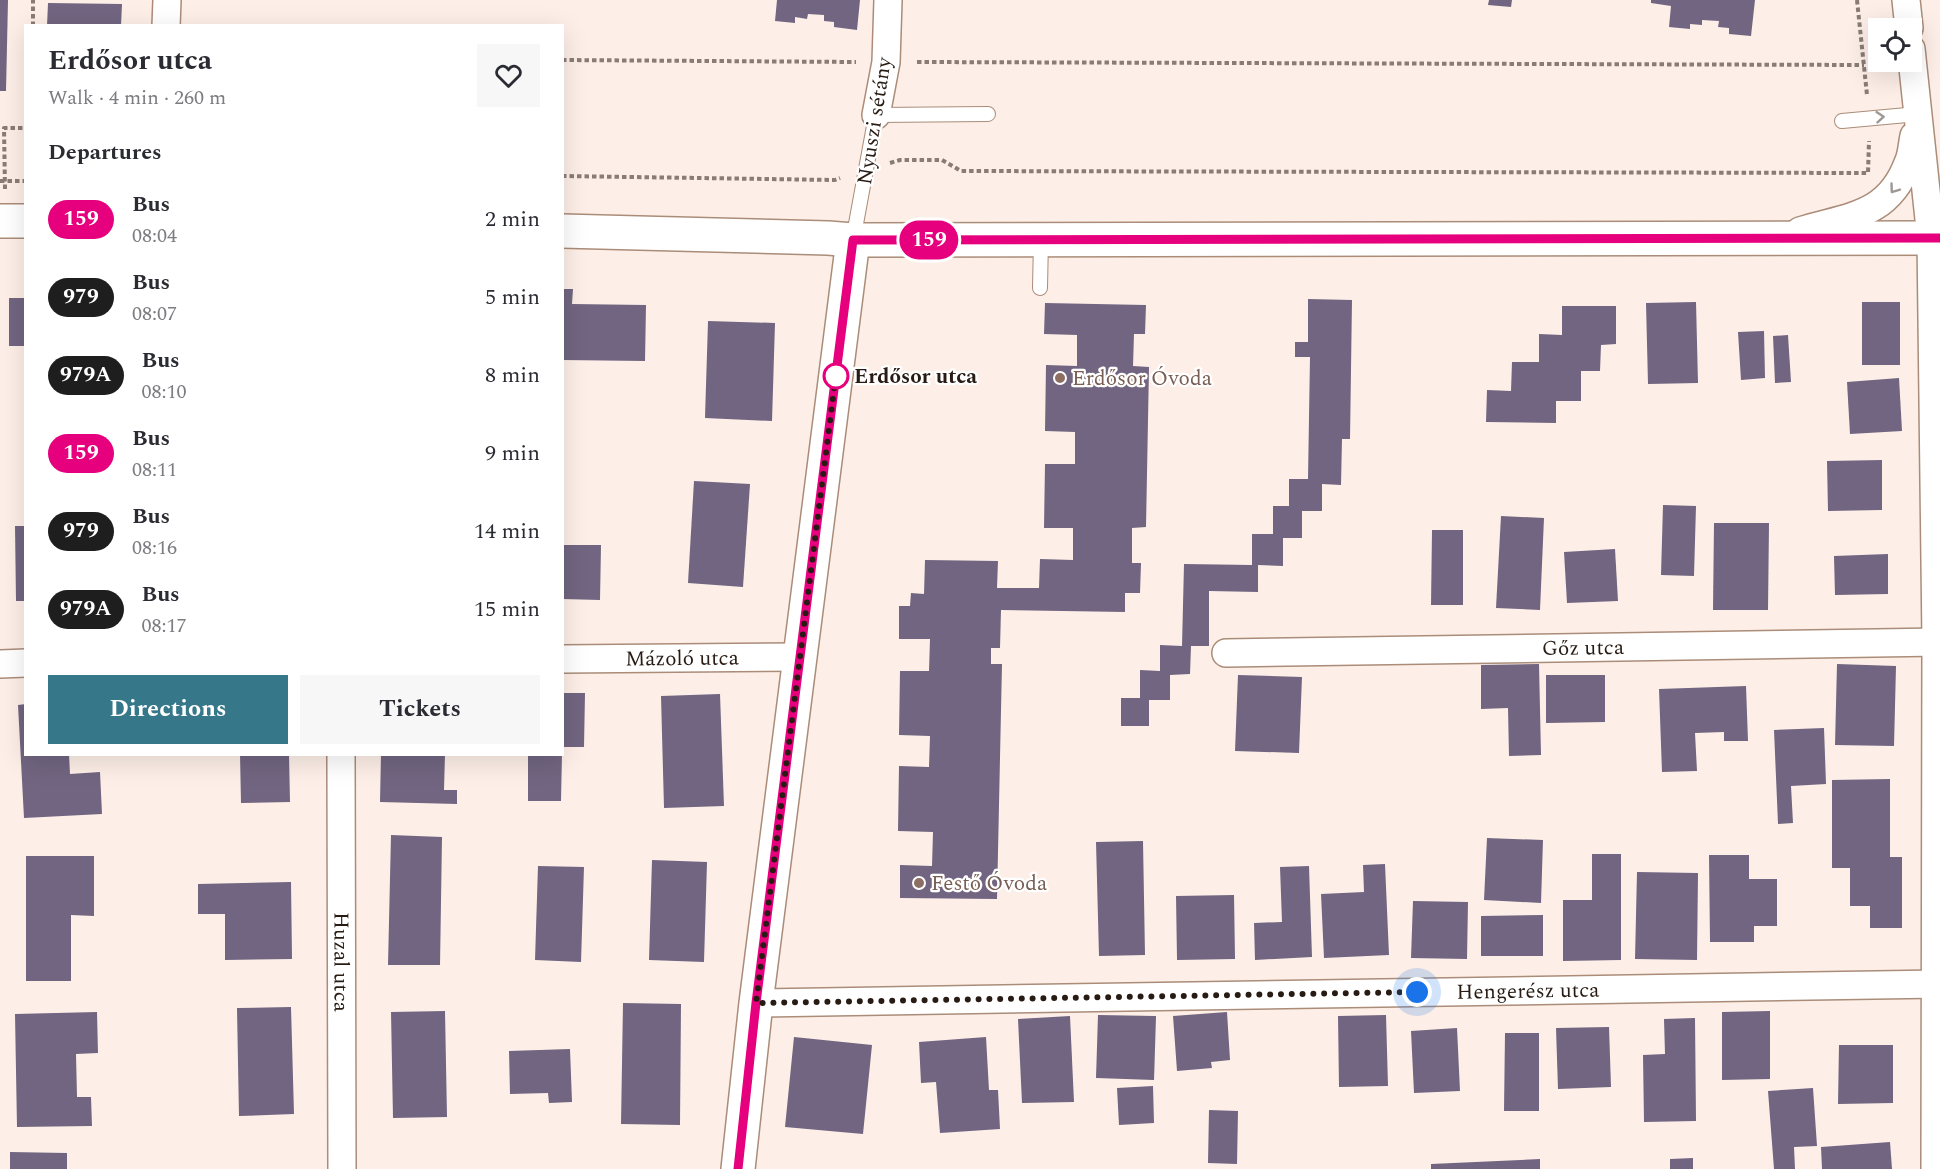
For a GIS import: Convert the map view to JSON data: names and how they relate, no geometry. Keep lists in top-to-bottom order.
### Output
{
  "streets": {
    "street": [
      "Nyuszi sétány",
      "Gőz utca",
      "Mázoló utca",
      "Huzal utca",
      "Hengerész utca"
    ]
  },
  "places": ["Erdősor utca", "Erdősor Óvoda", "Festő Óvoda"],
  "lines": ["bus line 159"],
  "page": {
    "on_map": "159",
    "heading": [
      ["Erdősor utca", "Walk · 4 min · 260 m"],
      "Departures"
    ],
    "list": [
      {
        "mark": "159",
        "name": "Bus",
        "note": "08:04",
        "value": "2 min"
      },
      {
        "mark": "979",
        "name": "Bus",
        "note": "08:07",
        "value": "5 min"
      },
      {
        "mark": "979A",
        "name": "Bus",
        "note": "08:10",
        "value": "8 min"
      },
      {
        "mark": "159",
        "name": "Bus",
        "note": "08:11",
        "value": "9 min"
      },
      {
        "mark": "979",
        "name": "Bus",
        "note": "08:16",
        "value": "14 min"
      },
      {
        "mark": "979A",
        "name": "Bus",
        "note": "08:17",
        "value": "15 min"
      }
    ],
    "buttons": ["Directions", "Tickets"]
  }
}
